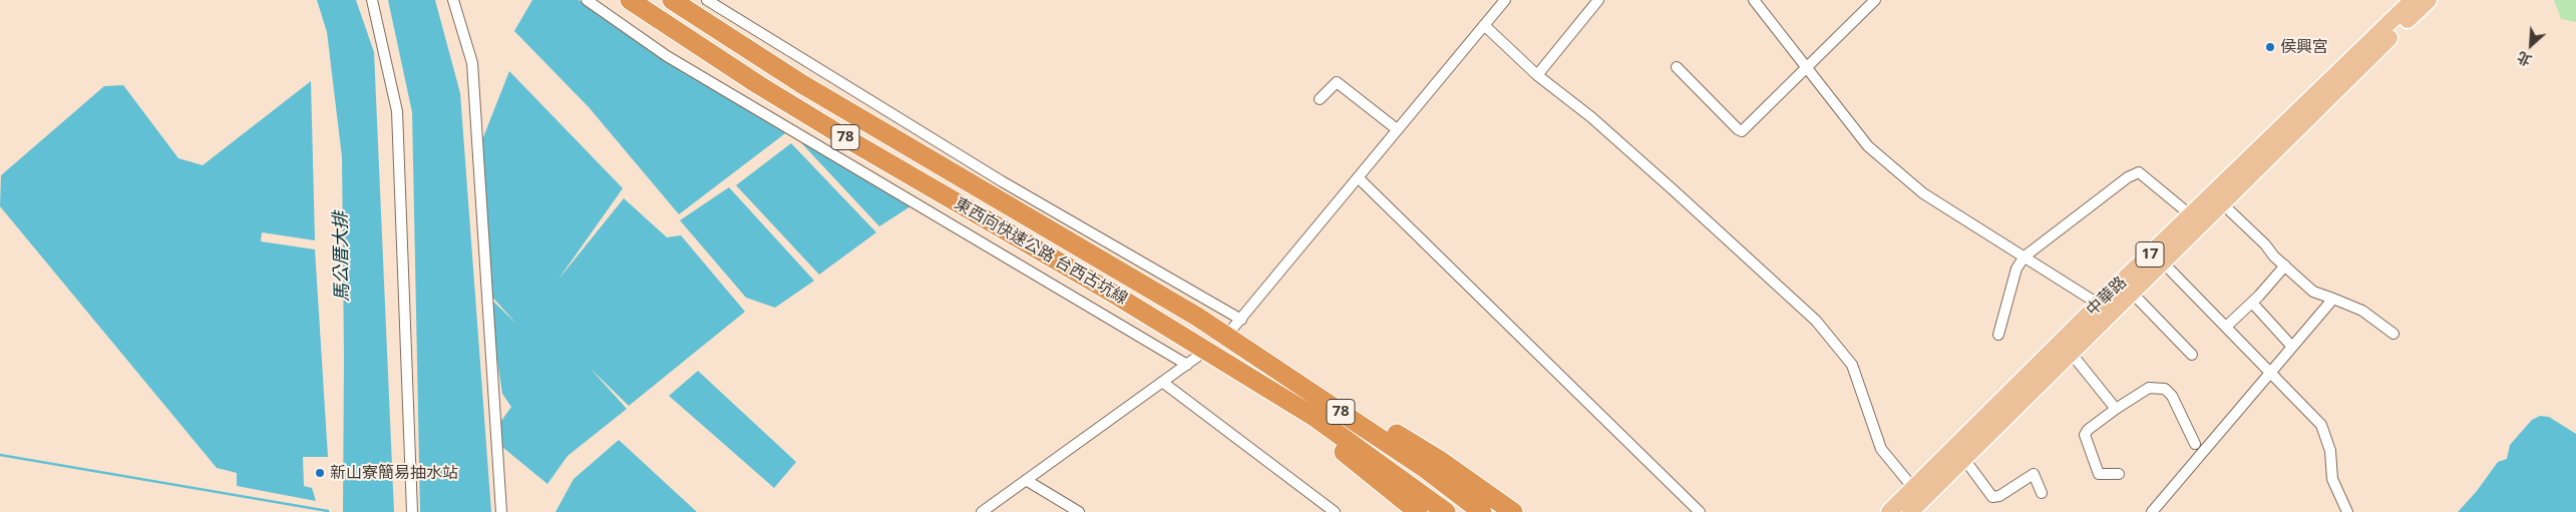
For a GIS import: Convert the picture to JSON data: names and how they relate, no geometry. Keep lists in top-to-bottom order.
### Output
{
  "streets": {
    "highway": ["78", "東西向快速公路 台西古坑線"],
    "main road": ["17", "中華路"]
  },
  "water": ["馬公厝大排"],
  "places": ["侯興宮", "新山寮簡易抽水站"],
  "north": "bottom left"
}
